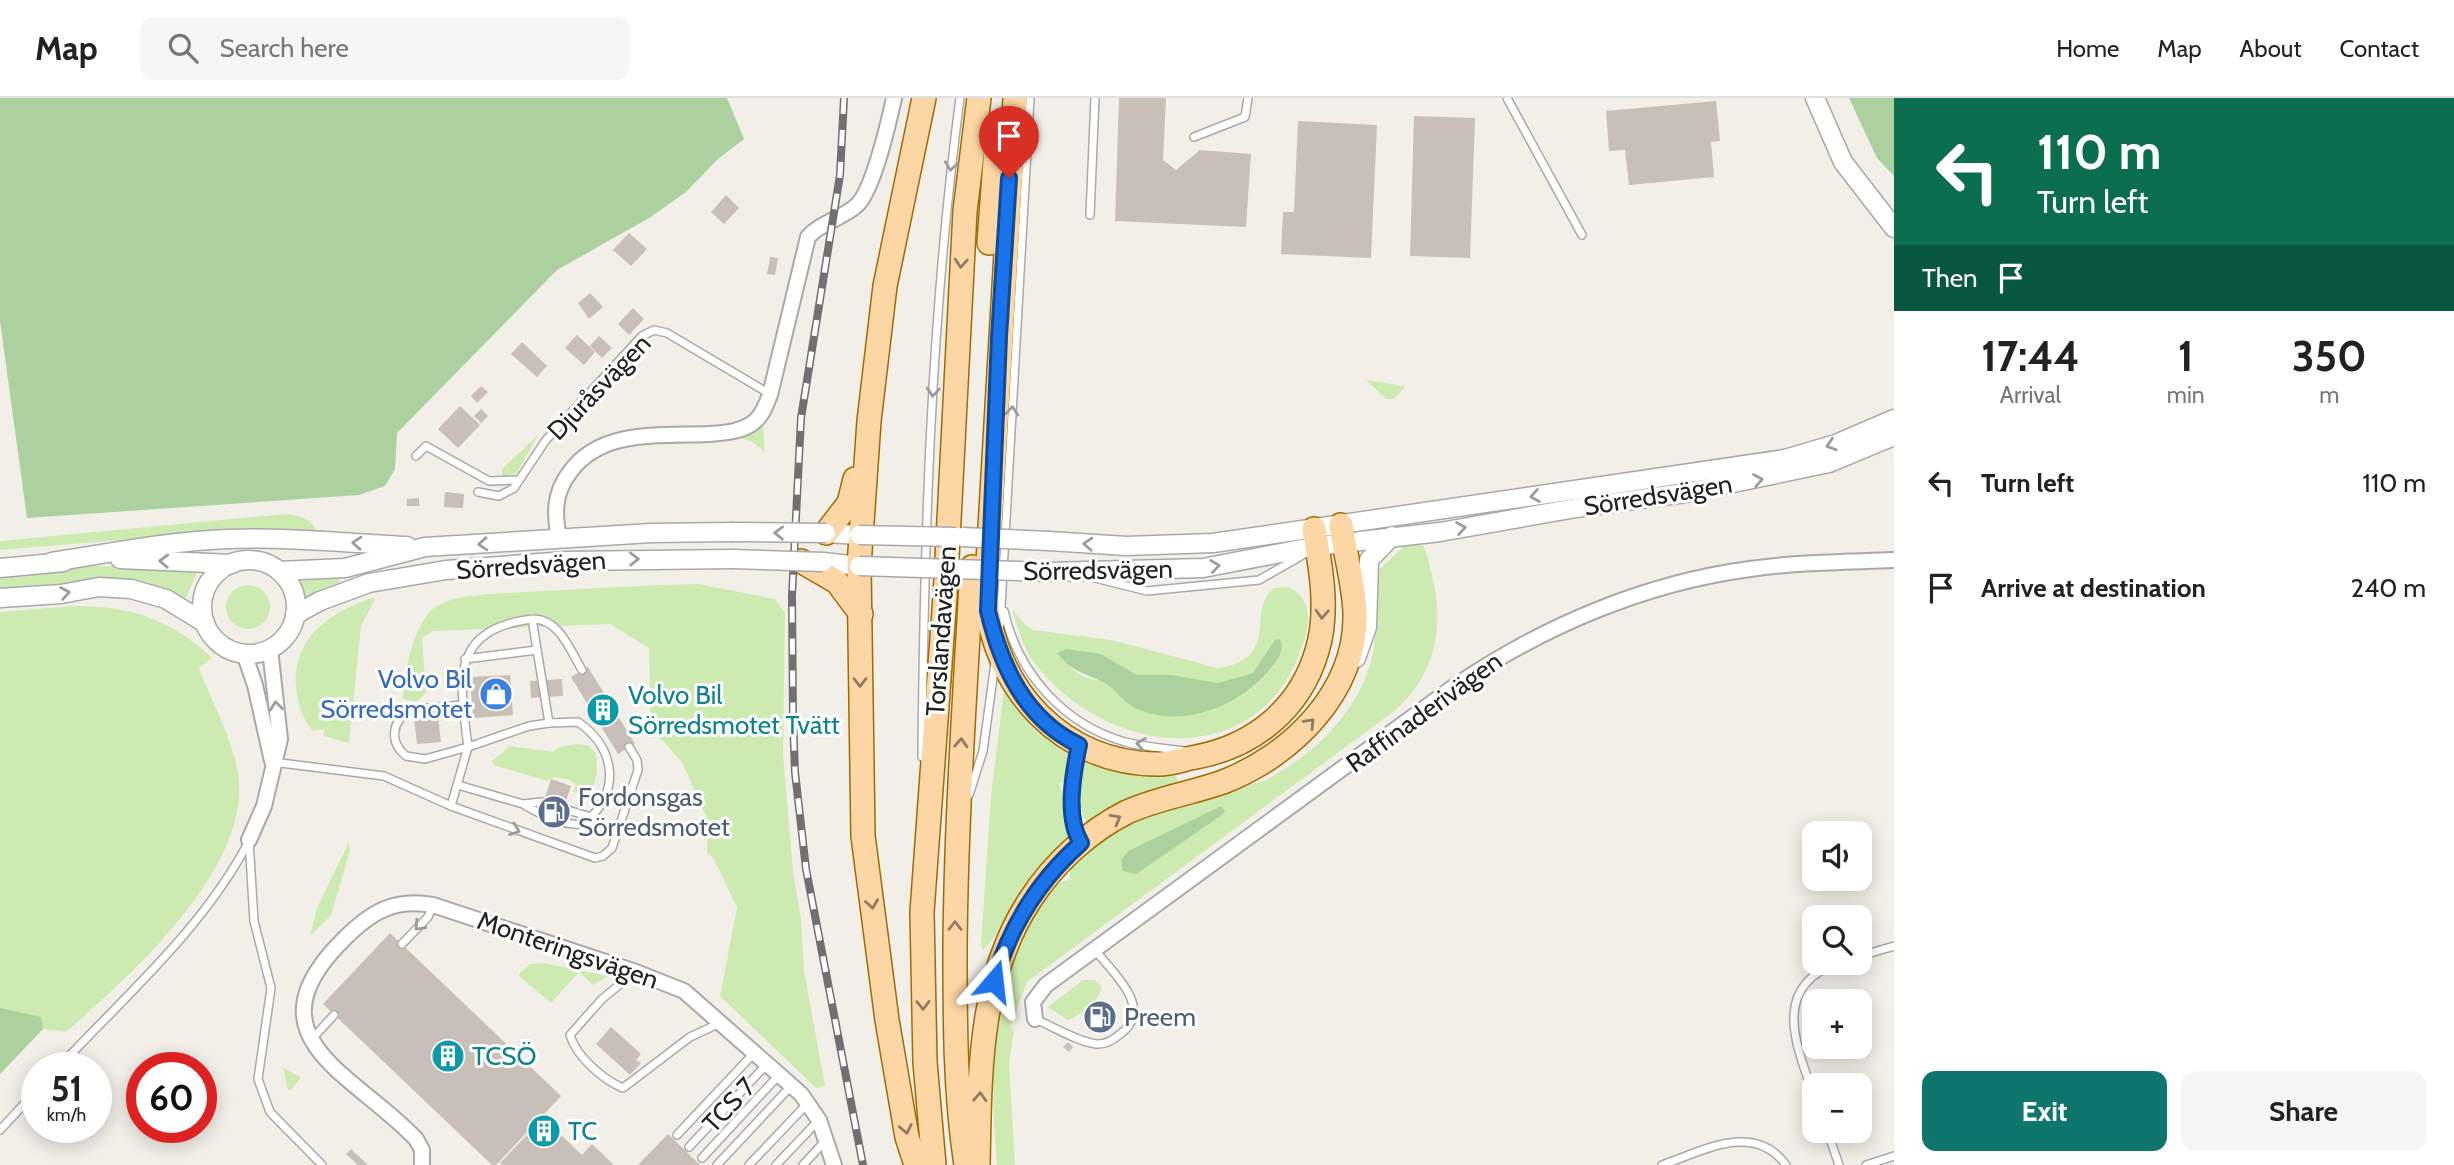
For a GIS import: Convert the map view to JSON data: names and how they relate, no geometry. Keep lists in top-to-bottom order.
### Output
{
  "streets": {
    "main road": ["Torslandavägen"],
    "street": [
      "Djuråsvägen",
      "Sörredsvägen",
      "Raffinaderivägen",
      "Monteringsvägen"
    ],
    "lane": ["TCS 7"]
  },
  "crossings": [
    ["Djuråsvägen", "Sörredsvägen"],
    ["Monteringsvägen", "TCS 7"]
  ],
  "places": {
    "shop": ["Volvo Bil Sörredsmotet"],
    "building": ["Volvo Bil Sörredsmotet Tvätt", "TCSÖ", "TC"],
    "fuel station": ["Fordonsgas Sörredsmotet", "Preem"]
  },
  "page": {
    "header": "Map",
    "search": "Search here",
    "nav": [
      "Home",
      "Map",
      "About",
      "Contact"
    ],
    "turn": ["110 m", "Turn left"],
    "then": "Then",
    "eta": [
      "17:44",
      "Arrival",
      "1",
      "min",
      "350",
      "m"
    ],
    "list": [
      {
        "name": "Turn left",
        "value": "110 m"
      },
      {
        "name": "Arrive at destination",
        "value": "240 m"
      }
    ],
    "map_buttons": ["+", "−"],
    "speed": "51 km/h",
    "limit": "60",
    "buttons": ["Exit", "Share"]
  }
}
